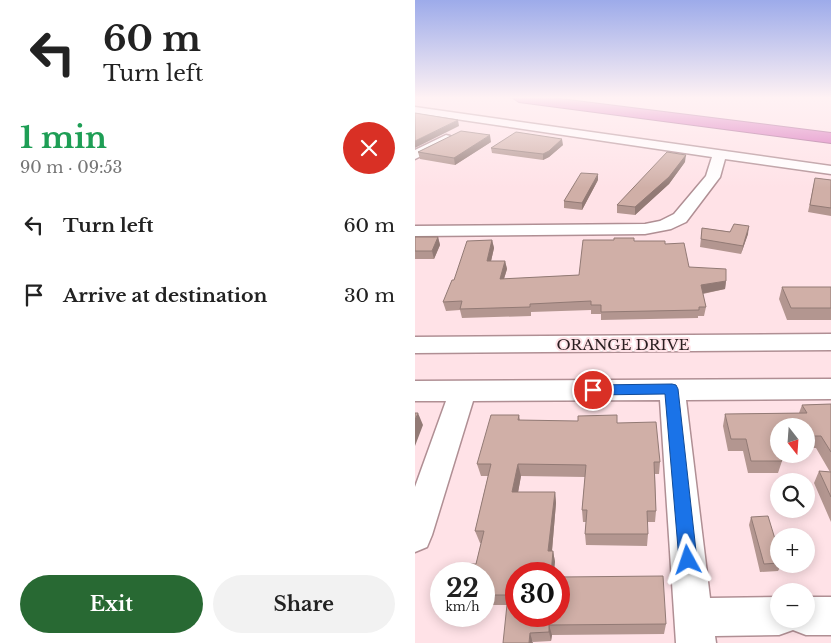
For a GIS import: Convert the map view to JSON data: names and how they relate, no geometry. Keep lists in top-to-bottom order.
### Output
{
  "streets": {
    "street": ["ORANGE DRIVE"]
  },
  "north": "bottom",
  "page": {
    "turn": ["60 m", "Turn left"],
    "heading": ["1 min", "90 m · 09:53"],
    "list": [
      {
        "name": "Turn left",
        "value": "60 m"
      },
      {
        "name": "Arrive at destination",
        "value": "30 m"
      }
    ],
    "map_buttons": ["+", "−"],
    "speed": "22 km/h",
    "limit": "30",
    "buttons": ["Exit", "Share"]
  }
}
